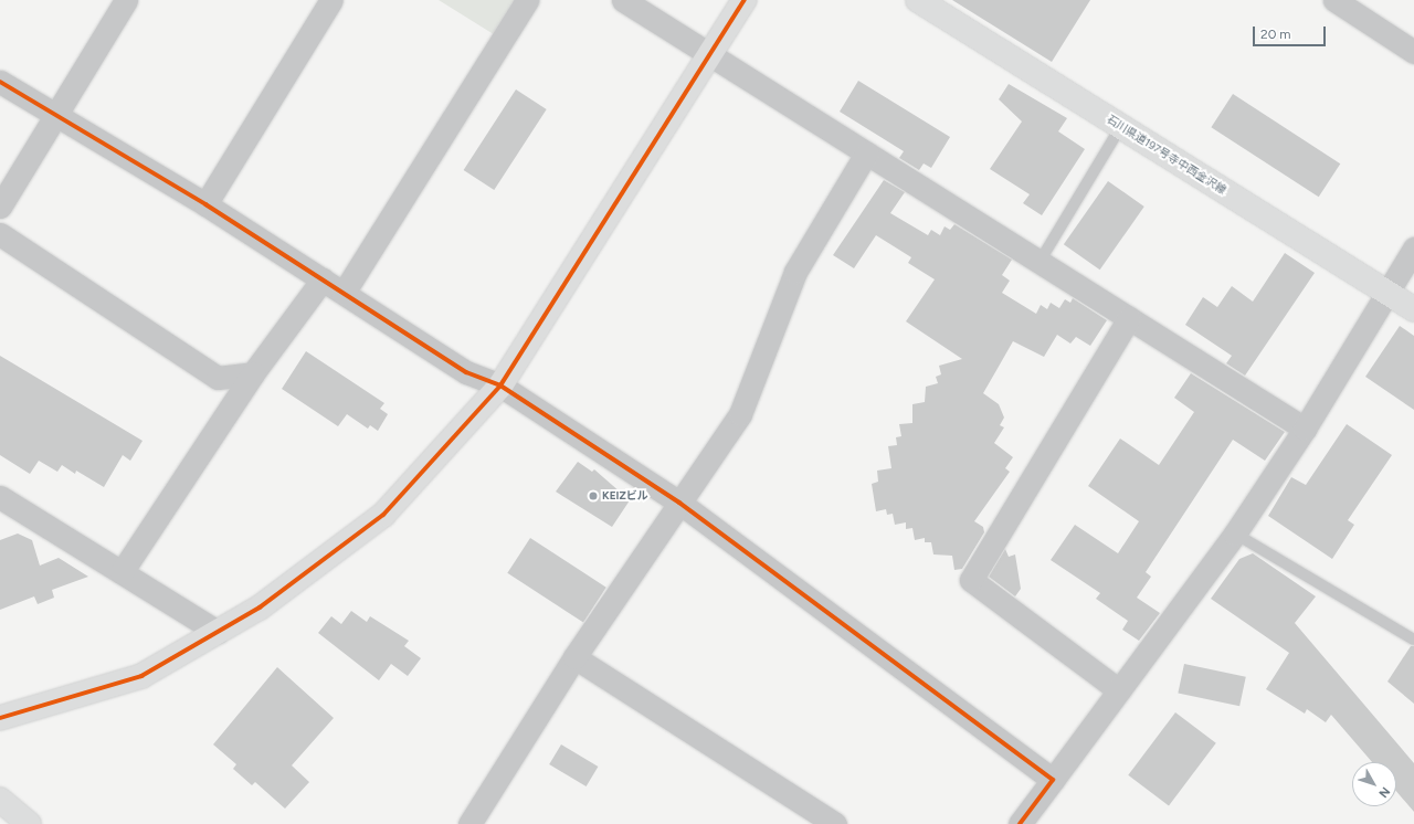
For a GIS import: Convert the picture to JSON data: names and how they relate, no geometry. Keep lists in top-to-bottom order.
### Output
{
  "streets": {
    "street": ["石川県道197号寺中西金沢線"]
  },
  "places": ["KEIZビル"],
  "scale_bar": "20 m",
  "north": "bottom right"
}
